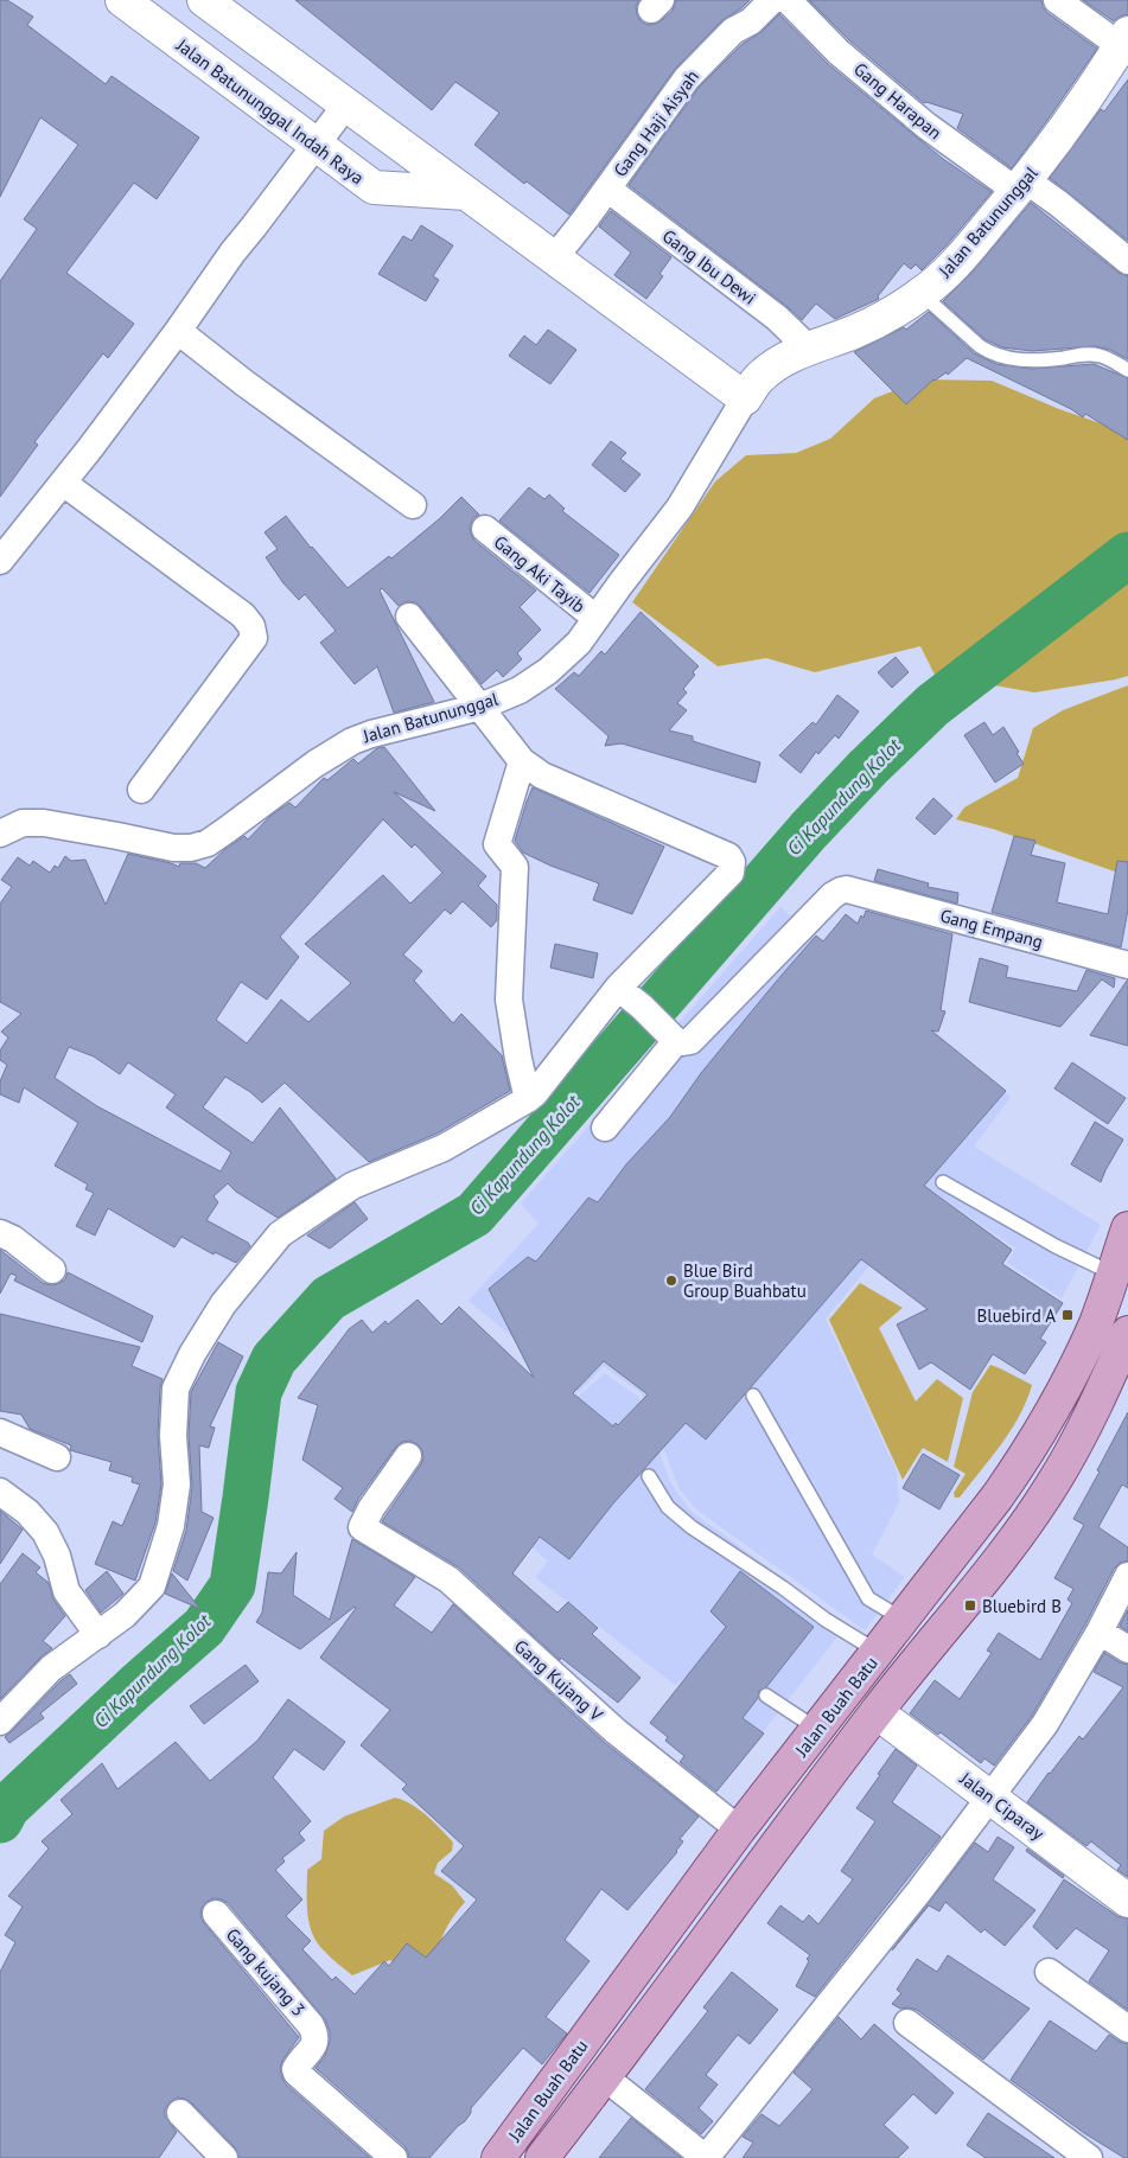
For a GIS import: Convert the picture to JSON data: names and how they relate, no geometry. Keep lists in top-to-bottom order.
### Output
{
  "streets": {
    "main road": ["Jalan Buah Batu"],
    "street": [
      "Gang Harapan",
      "Jalan Batununggal Indah Raya",
      "Gang Haji Aisyah",
      "Jalan Batununggal",
      "Gang Ibu Dewi",
      "Gang Aki Tayib",
      "Gang Empang",
      "Gang Kujang V",
      "Jalan Ciparay",
      "Gang kujang 3"
    ]
  },
  "crossings": [
    ["Gang Harapan", "Jalan Batununggal"],
    ["Gang Haji Aisyah", "Gang Ibu Dewi"],
    ["Jalan Batununggal", "Gang Ibu Dewi"],
    ["Jalan Batununggal", "Gang Aki Tayib"],
    ["Gang Kujang V", "Jalan Buah Batu"],
    ["Jalan Buah Batu", "Jalan Ciparay"]
  ],
  "water": ["Ci Kapundung Kolot"],
  "places": {
    "other": ["Blue Bird Group Buahbatu"],
    "transit": ["Bluebird A", "Bluebird B"]
  }
}
